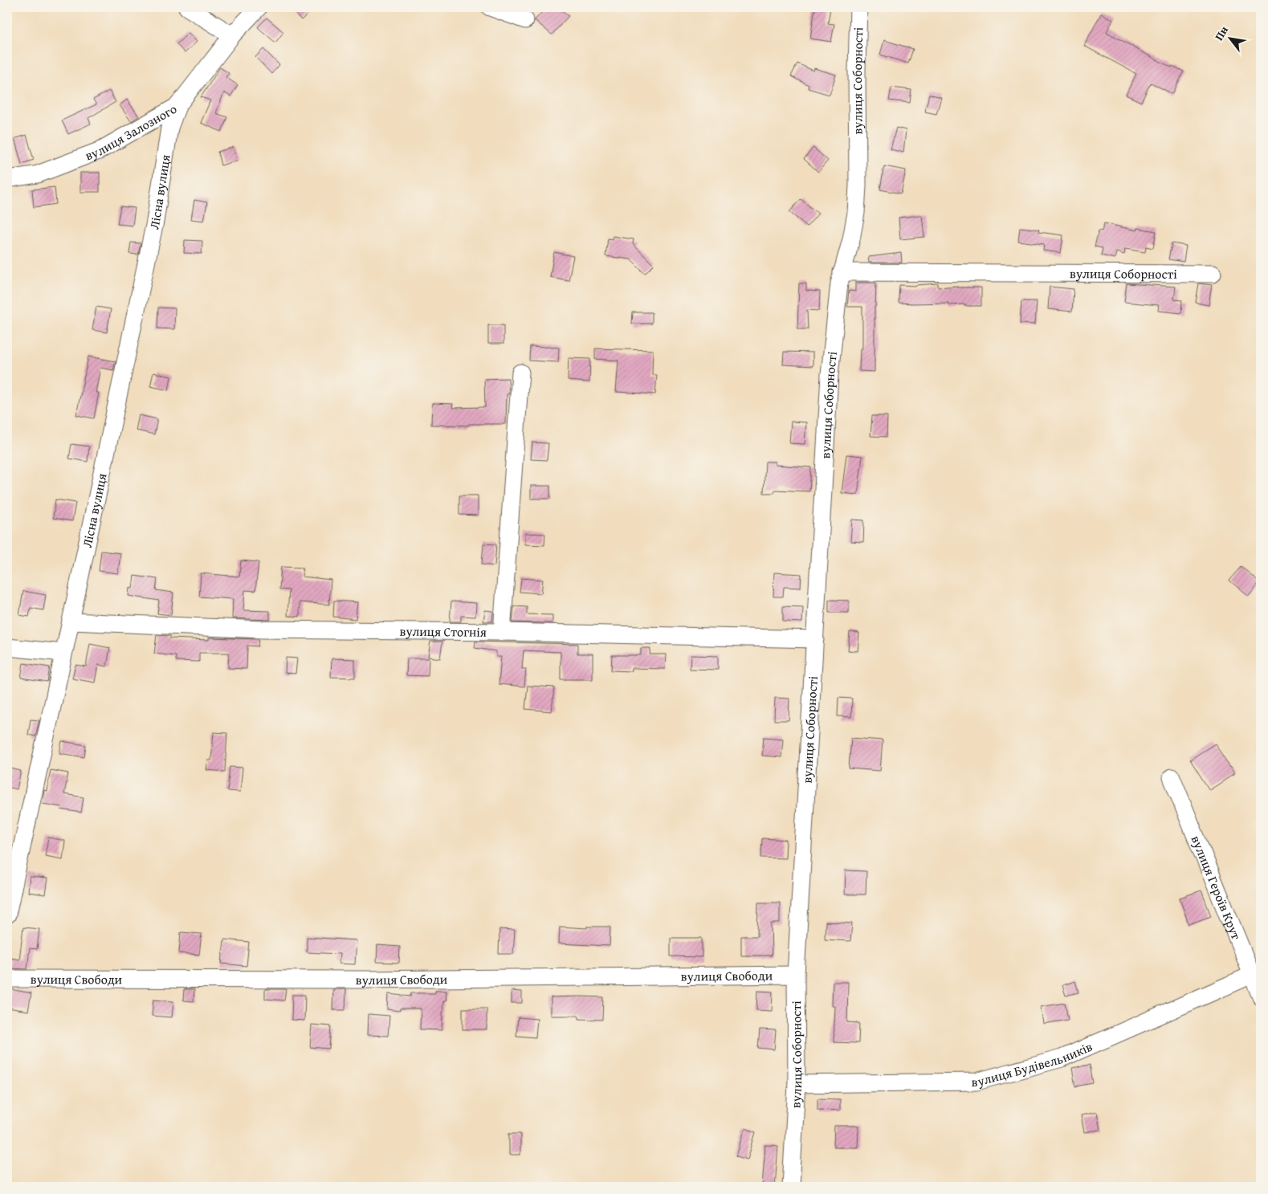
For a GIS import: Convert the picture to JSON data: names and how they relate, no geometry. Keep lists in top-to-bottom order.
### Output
{
  "streets": {
    "street": [
      "вулиця Соборності",
      "вулиця Залозного",
      "Лісна вулиця",
      "вулиця Стогнія",
      "вулиця Героїв Крут",
      "вулиця Свободи",
      "вулиця Будівельників"
    ]
  },
  "crossings": [
    ["вулиця Соборності", "вулиця Стогнія"],
    ["вулиця Соборності", "вулиця Свободи"],
    ["вулиця Соборності", "вулиця Будівельників"],
    ["вулиця Залозного", "Лісна вулиця"],
    ["Лісна вулиця", "вулиця Стогнія"],
    ["вулиця Героїв Крут", "вулиця Будівельників"]
  ],
  "north": "top left"
}
